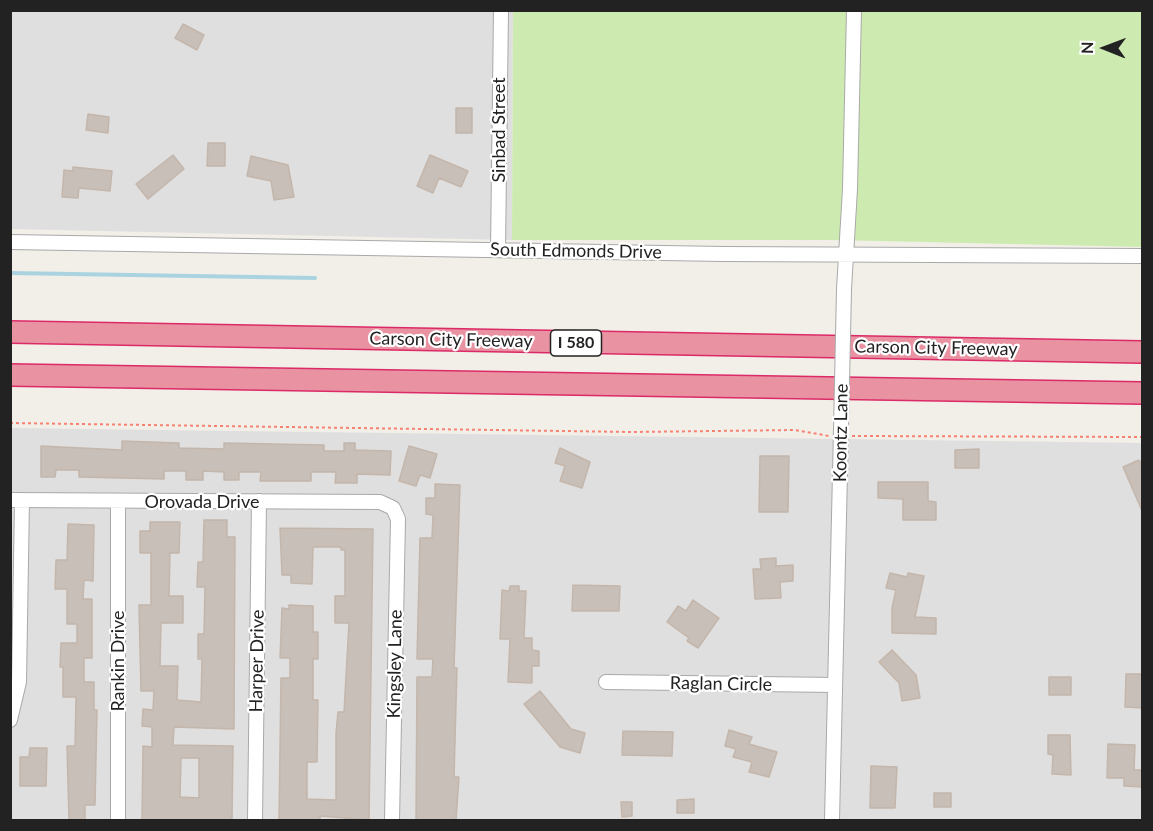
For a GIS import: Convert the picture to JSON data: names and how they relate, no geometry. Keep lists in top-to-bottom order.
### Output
{
  "streets": {
    "highway": ["Carson City Freeway", "I 580"],
    "street": [
      "Sinbad Street",
      "South Edmonds Drive",
      "Koontz Lane",
      "Orovada Drive",
      "Rankin Drive",
      "Harper Drive",
      "Kingsley Lane",
      "Raglan Circle"
    ]
  },
  "crossings": [
    ["Sinbad Street", "South Edmonds Drive"],
    ["South Edmonds Drive", "Koontz Lane"],
    ["Koontz Lane", "Raglan Circle"],
    ["Orovada Drive", "Rankin Drive"],
    ["Orovada Drive", "Harper Drive"],
    ["Orovada Drive", "Kingsley Lane"]
  ],
  "north": "left"
}
